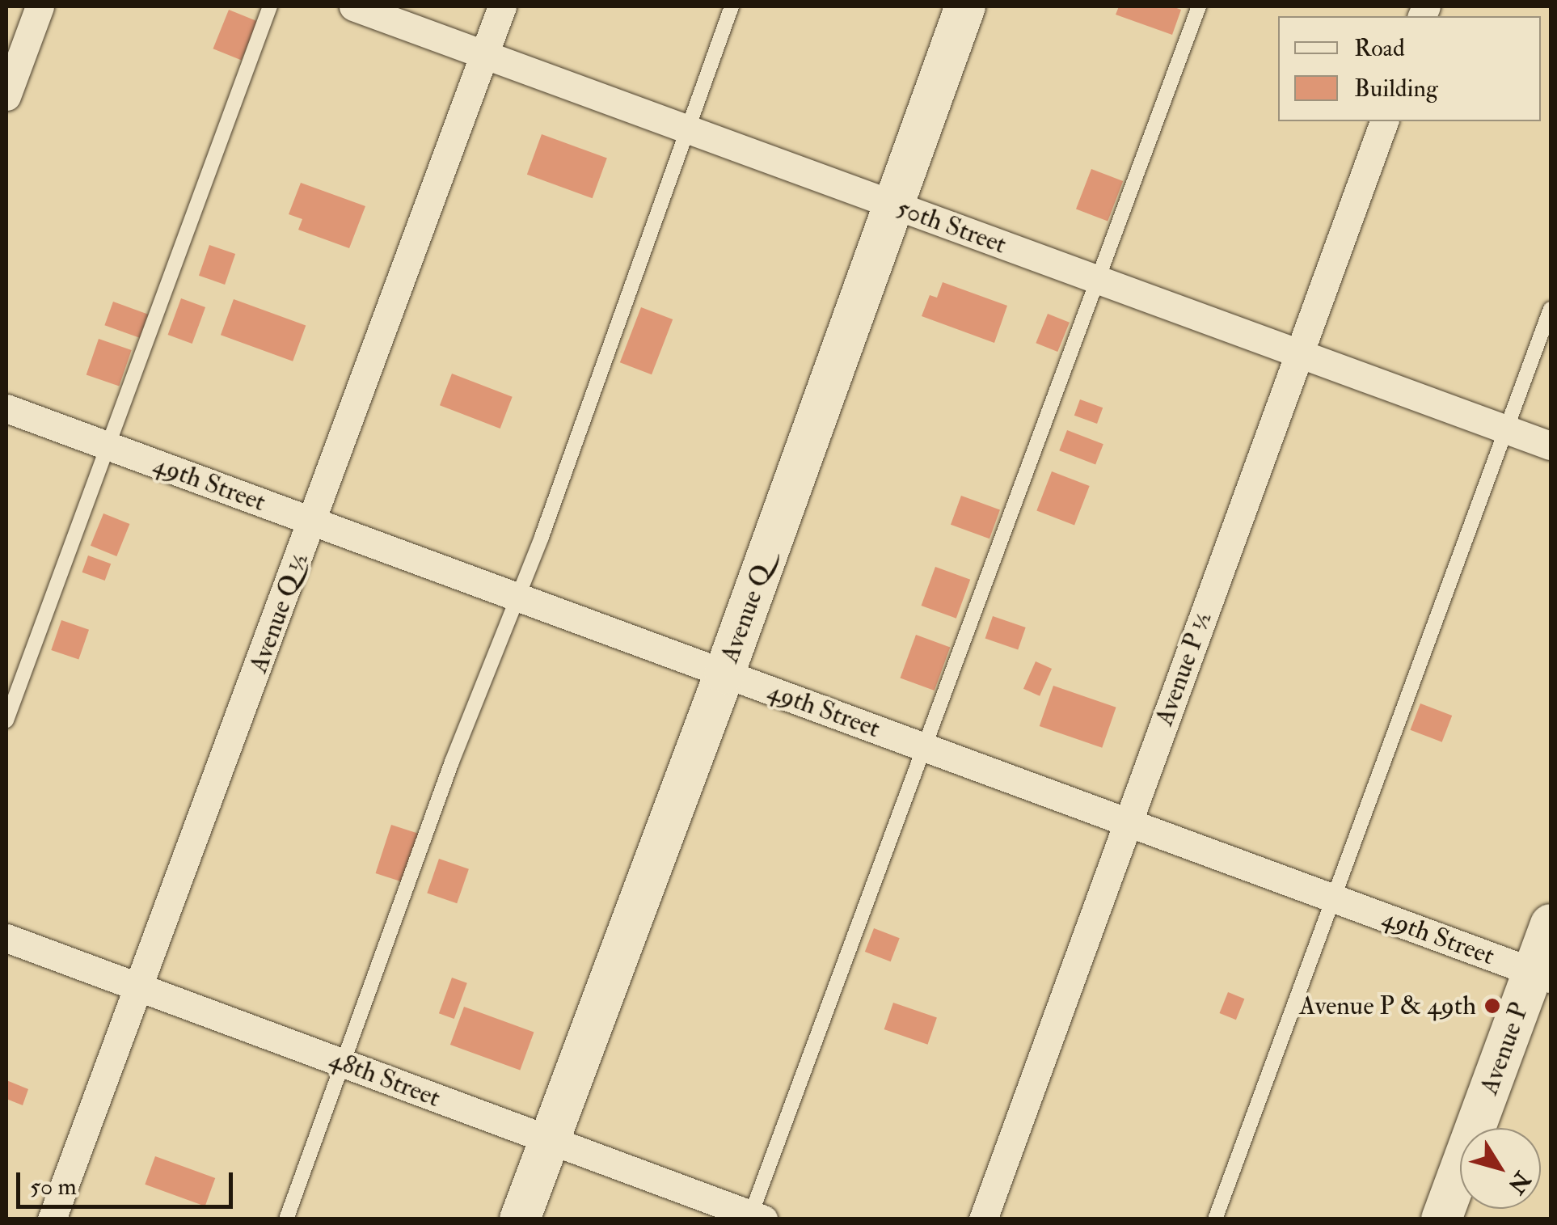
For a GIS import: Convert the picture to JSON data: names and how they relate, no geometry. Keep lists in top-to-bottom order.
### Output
{
  "streets": {
    "street": [
      "50th Street",
      "49th Street",
      "Avenue Q ½",
      "Avenue Q",
      "Avenue P ½",
      "Avenue P",
      "48th Street"
    ]
  },
  "crossings": [
    ["50th Street", "Avenue Q ½"],
    ["50th Street", "Avenue Q"],
    ["50th Street", "Avenue P ½"],
    ["49th Street", "Avenue Q ½"],
    ["49th Street", "Avenue Q"],
    ["49th Street", "Avenue P ½"],
    ["49th Street", "Avenue P"],
    ["Avenue Q ½", "48th Street"],
    ["Avenue Q", "48th Street"]
  ],
  "places": ["Avenue P & 49th"],
  "legend": ["Road", "Building"],
  "scale_bar": "50 m",
  "north": "bottom right"
}
